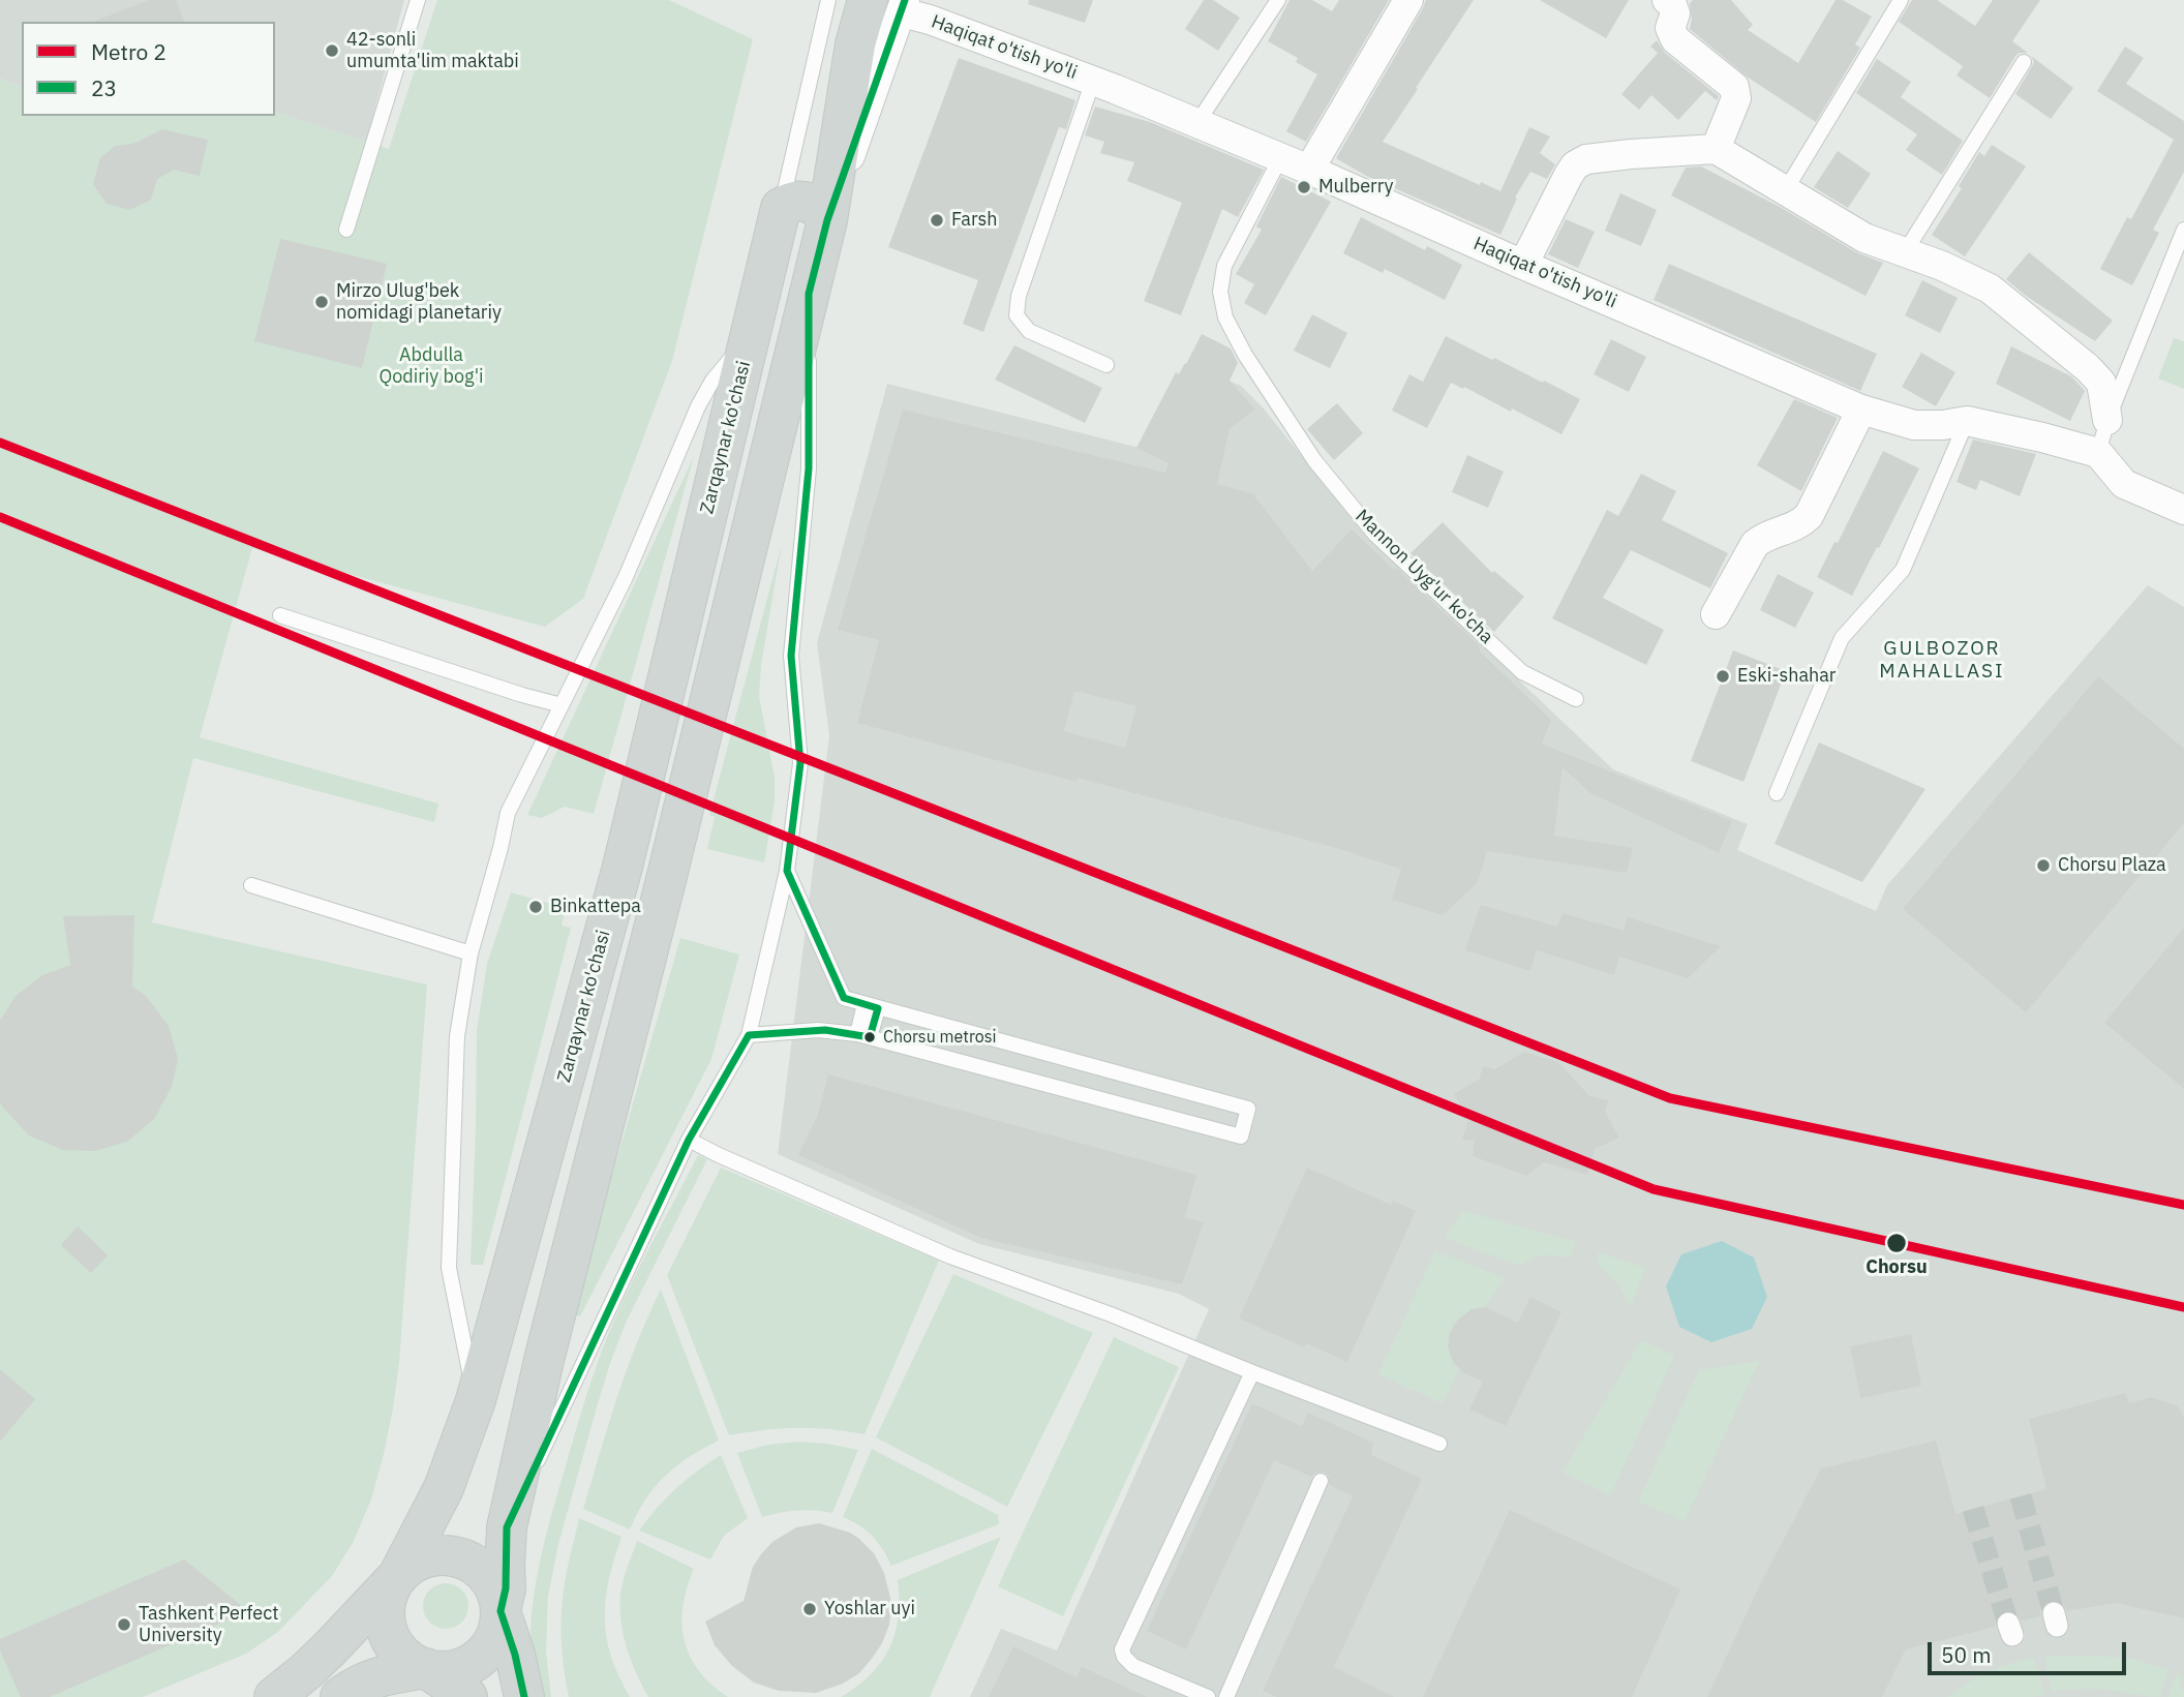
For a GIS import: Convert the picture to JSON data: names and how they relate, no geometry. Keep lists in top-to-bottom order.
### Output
{
  "streets": {
    "main road": ["Zarqaynar ko'chasi"],
    "street": ["Haqiqat o'tish yo'li"],
    "lane": ["Mannon Uyg'ur ko'cha"]
  },
  "crossings": [
    ["Haqiqat o'tish yo'li", "Mannon Uyg'ur ko'cha"]
  ],
  "districts": ["GULBOZOR MAHALLASI"],
  "parks": ["Abdulla Qodiriy bog'i"],
  "places": [
    "42-sonli umumta'lim maktabi",
    "Mulberry",
    "Farsh",
    "Mirzo Ulug'bek nomidagi planetariy",
    "Eski-shahar",
    "Chorsu Plaza",
    "Binkattepa",
    "Chorsu metrosi",
    "Chorsu",
    "Yoshlar uyi",
    "Tashkent Perfect University"
  ],
  "lines": ["transit line 23", "metro line 2"],
  "legend": ["Metro 2", "23"],
  "scale_bar": "50 m"
}
